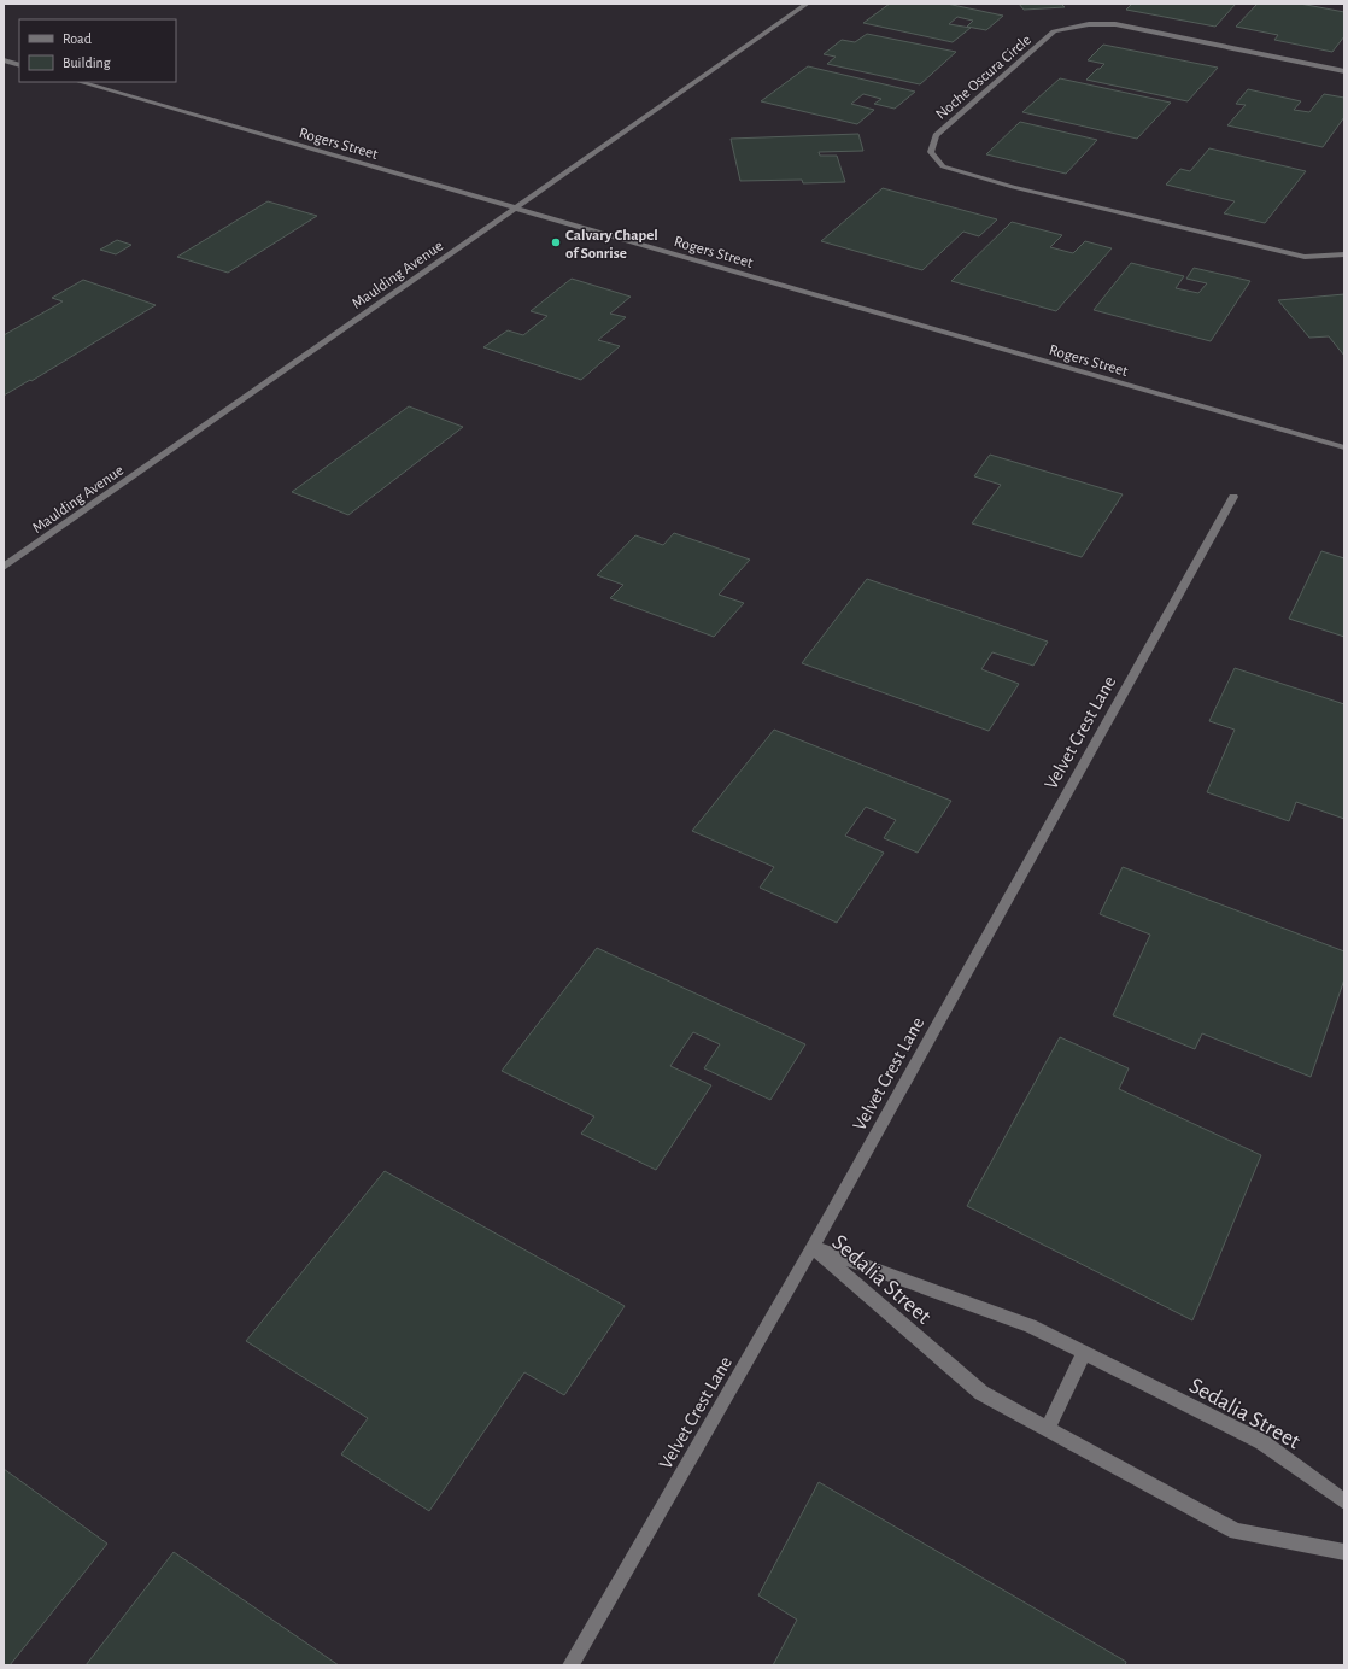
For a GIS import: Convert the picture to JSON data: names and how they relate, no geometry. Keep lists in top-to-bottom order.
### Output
{
  "streets": {
    "street": [
      "Noche Oscura Circle",
      "Rogers Street",
      "Maulding Avenue",
      "Velvet Crest Lane",
      "Sedalia Street"
    ]
  },
  "crossings": [
    ["Rogers Street", "Maulding Avenue"],
    ["Velvet Crest Lane", "Sedalia Street"]
  ],
  "places": ["Calvary Chapel of Sonrise"],
  "legend": ["Road", "Building"]
}
